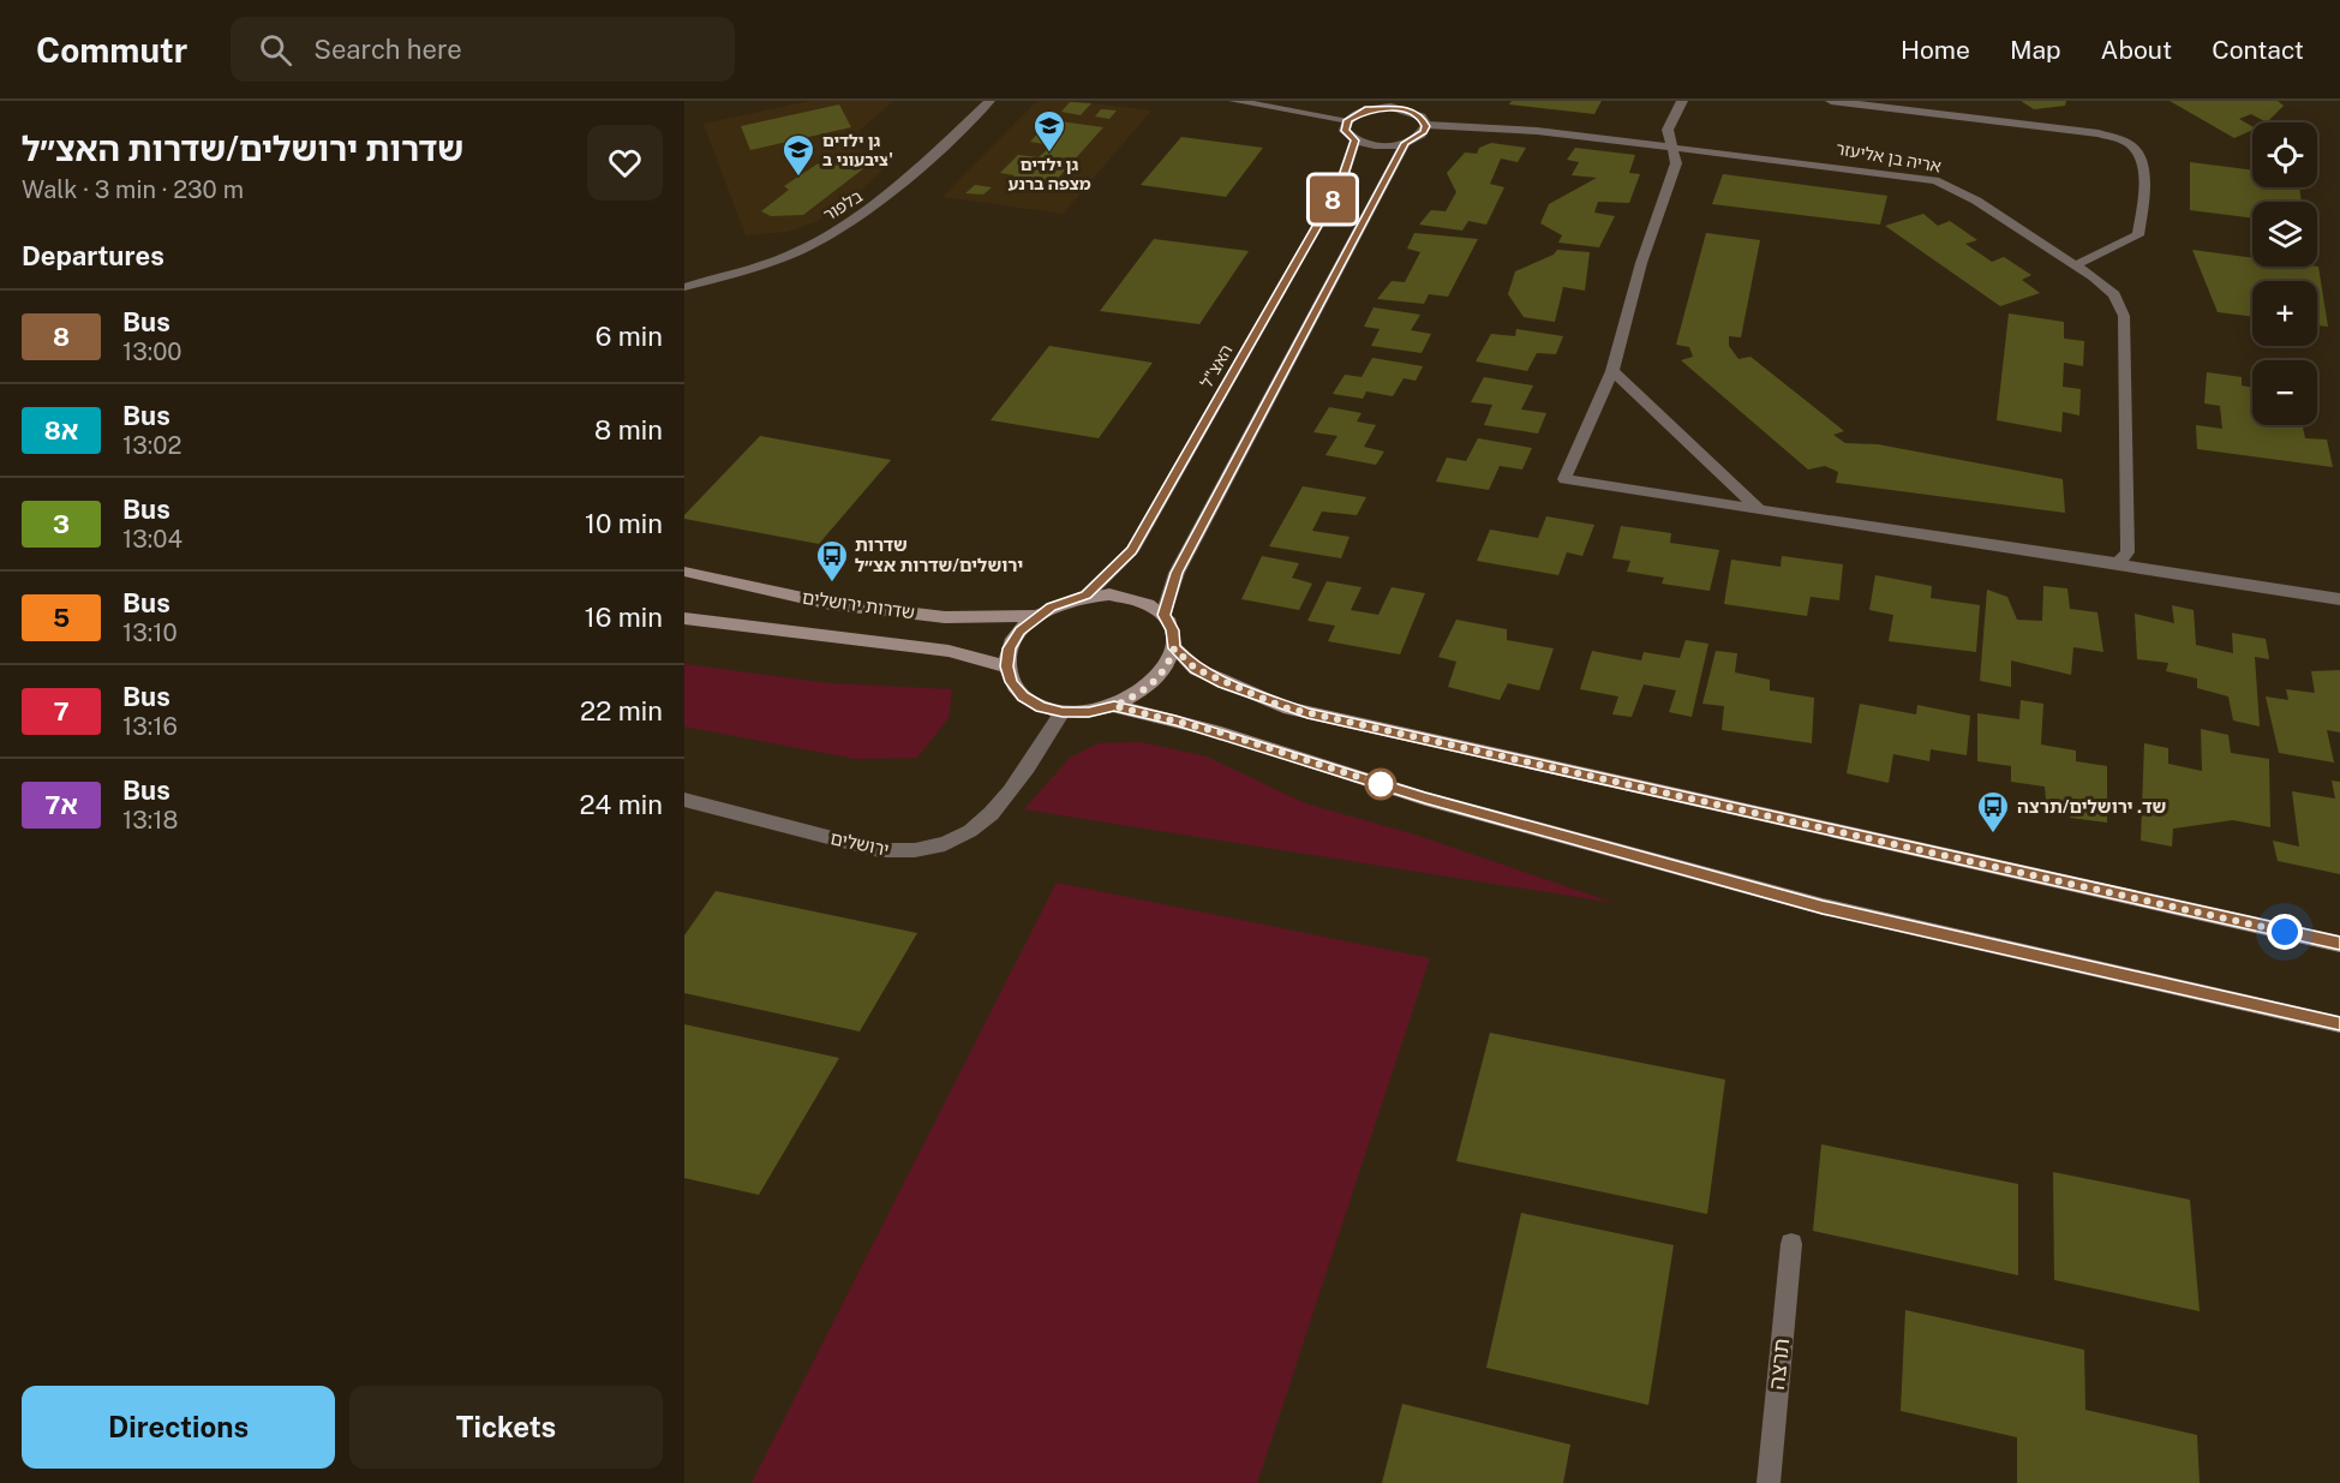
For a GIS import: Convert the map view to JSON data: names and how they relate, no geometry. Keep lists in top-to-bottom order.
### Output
{
  "streets": {
    "main road": ["שדרות ירושלים"],
    "street": [
      "אריה בן אליעזר",
      "בלפור",
      "האצ\"ל",
      "ירושלים",
      "תרצה"
    ]
  },
  "crossings": [
    ["האצ\"ל", "שדרות ירושלים"],
    ["האצ\"ל", "ירושלים"],
    ["שדרות ירושלים", "ירושלים"]
  ],
  "places": {
    "school or university": ["גן ילדים מצפה ברנע", "גן ילדים ציבעוני ב'"],
    "bus stop": ["שדרות ירושלים/שדרות אצ״ל", "שד. ירושלים/תרצה"]
  },
  "lines": ["bus line 8"],
  "page": {
    "header": "Commutr",
    "search": "Search here",
    "nav": [
      "Home",
      "Map",
      "About",
      "Contact"
    ],
    "heading": [
      ["שדרות ירושלים/שדרות האצ״ל", "Walk · 3 min · 230 m"],
      "Departures"
    ],
    "on_map": "8",
    "map_buttons": ["+", "−"],
    "list": [
      {
        "mark": "8",
        "name": "Bus",
        "note": "13:00",
        "value": "6 min"
      },
      {
        "mark": "8א",
        "name": "Bus",
        "note": "13:02",
        "value": "8 min"
      },
      {
        "mark": "3",
        "name": "Bus",
        "note": "13:04",
        "value": "10 min"
      },
      {
        "mark": "5",
        "name": "Bus",
        "note": "13:10",
        "value": "16 min"
      },
      {
        "mark": "7",
        "name": "Bus",
        "note": "13:16",
        "value": "22 min"
      },
      {
        "mark": "7א",
        "name": "Bus",
        "note": "13:18",
        "value": "24 min"
      }
    ],
    "buttons": ["Directions", "Tickets"]
  }
}
